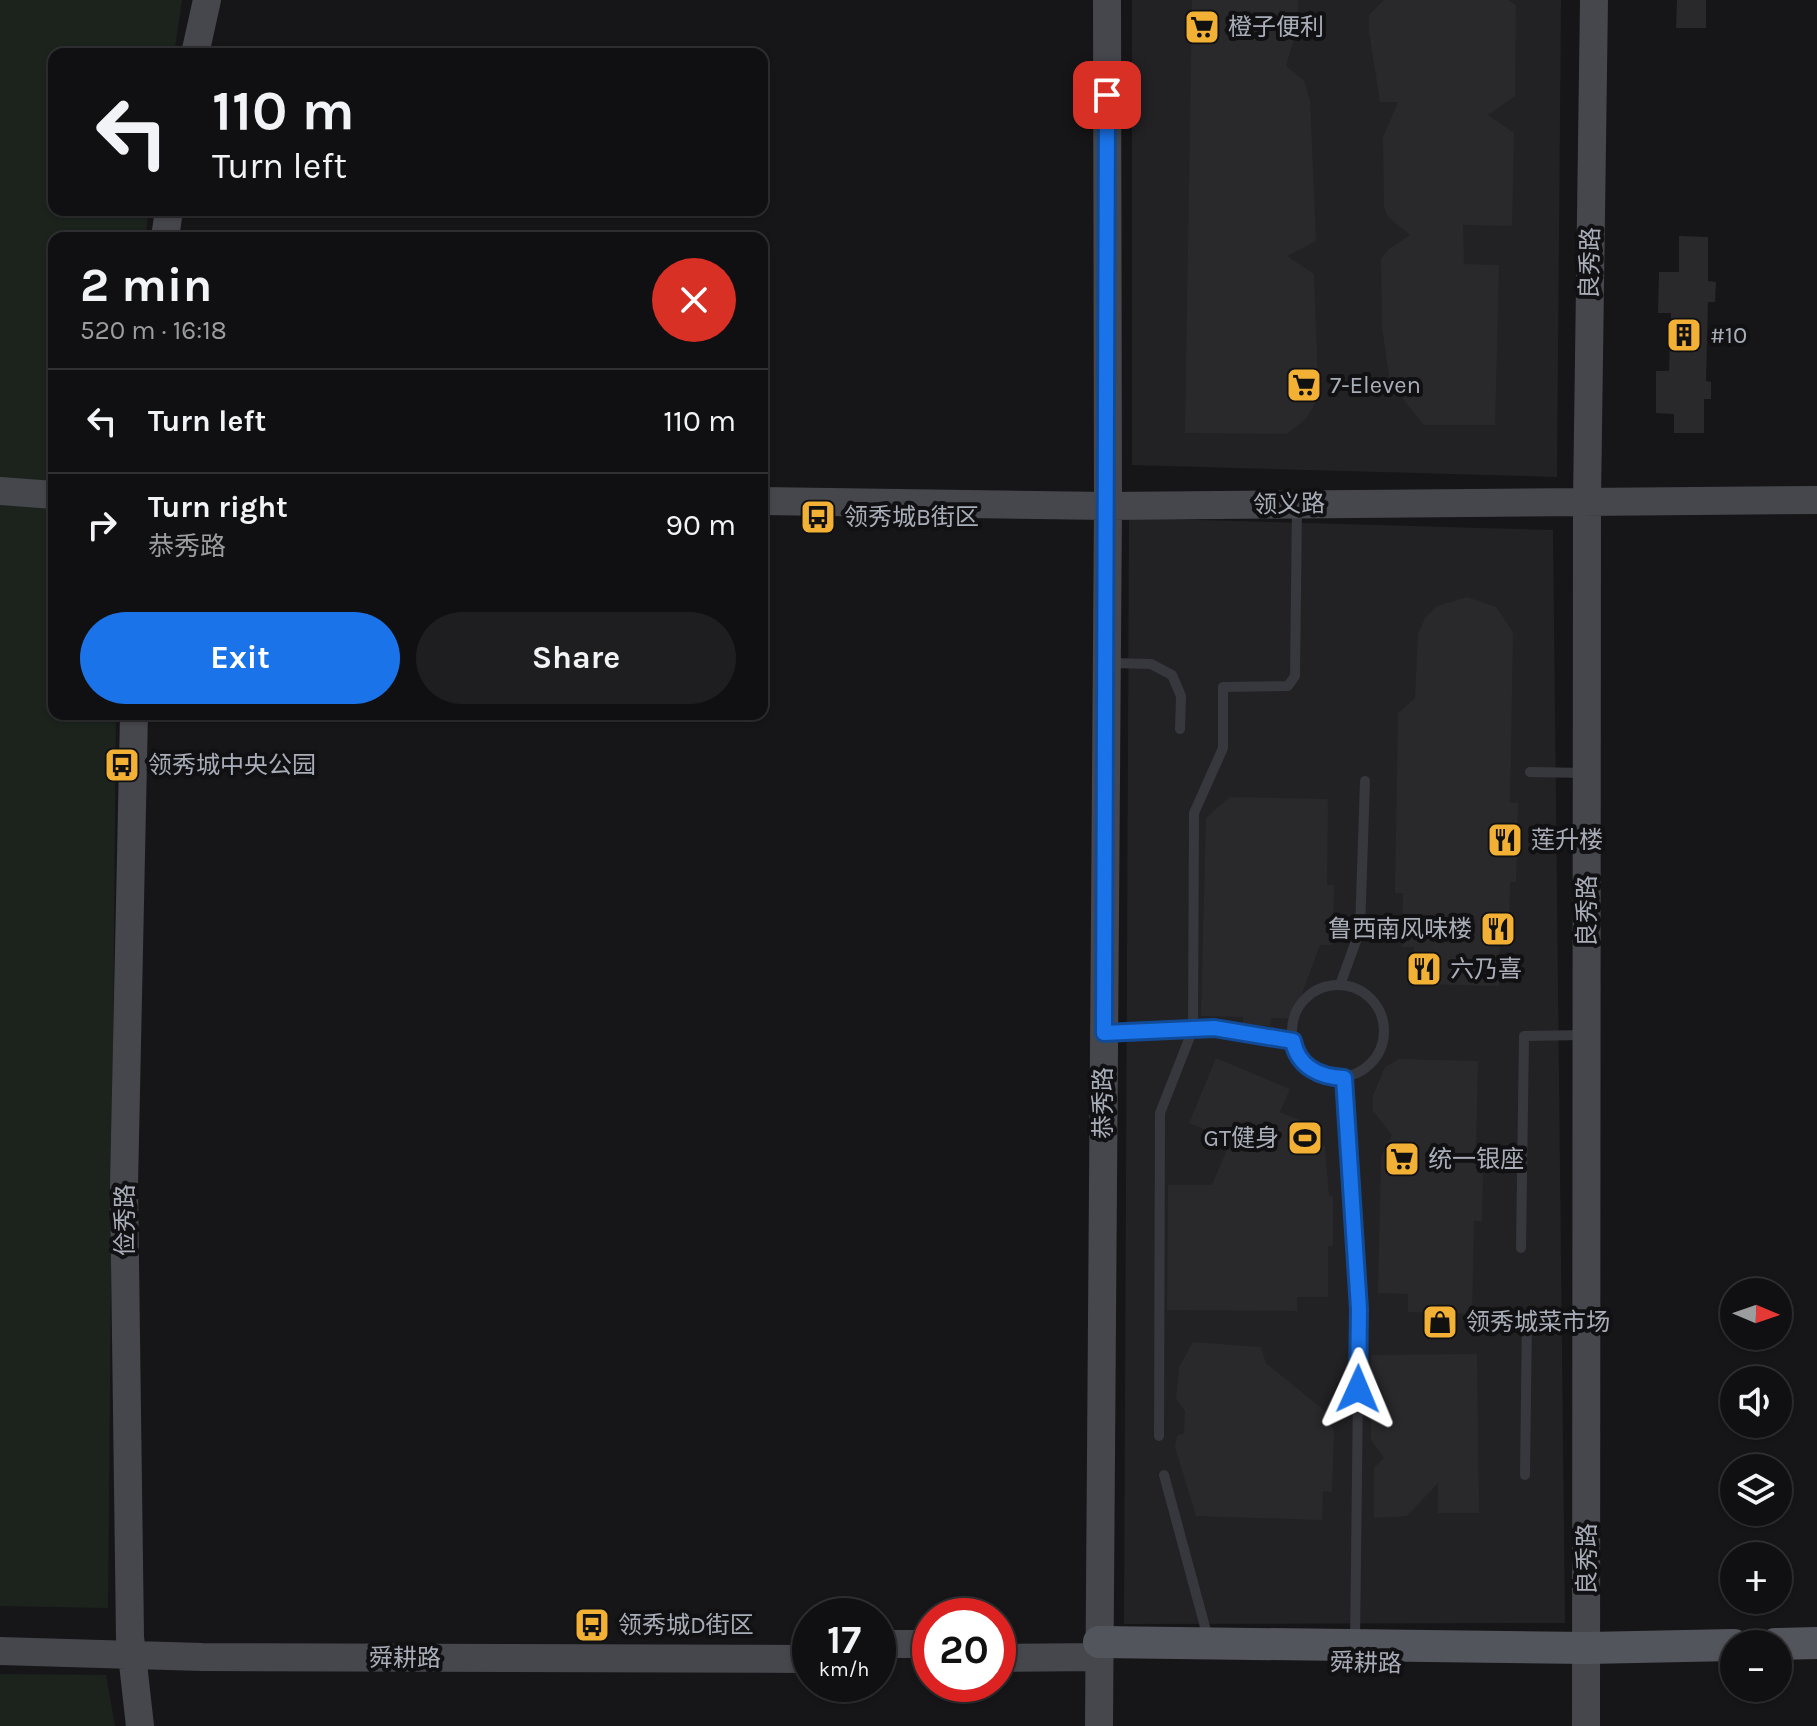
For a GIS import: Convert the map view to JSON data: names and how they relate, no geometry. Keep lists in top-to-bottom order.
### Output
{
  "streets": {
    "main road": ["舜耕路"],
    "street": [
      "良秀路",
      "领义路",
      "恭秀路",
      "俭秀路"
    ]
  },
  "crossings": [
    ["良秀路", "领义路"],
    ["良秀路", "舜耕路"],
    ["领义路", "恭秀路"],
    ["恭秀路", "舜耕路"],
    ["俭秀路", "舜耕路"]
  ],
  "places": {
    "supermarket": ["橙子便利", "7-Eleven", "统一银座"],
    "building": ["#10"],
    "bus stop": ["领秀城B街区", "领秀城中央公园", "领秀城D街区"],
    "restaurant": ["莲升楼", "鲁西南风味楼", "六乃喜"],
    "sports": ["GT健身"],
    "shop": ["领秀城菜市场"]
  },
  "north": "right",
  "page": {
    "turn": ["110 m", "Turn left"],
    "heading": ["2 min", "520 m · 16:18"],
    "list": [
      {
        "name": "Turn left",
        "value": "110 m"
      },
      {
        "name": "Turn right",
        "note": "恭秀路",
        "value": "90 m"
      }
    ],
    "buttons": ["Exit", "Share"],
    "map_buttons": ["+", "−"],
    "speed": "17 km/h",
    "limit": "20"
  }
}
